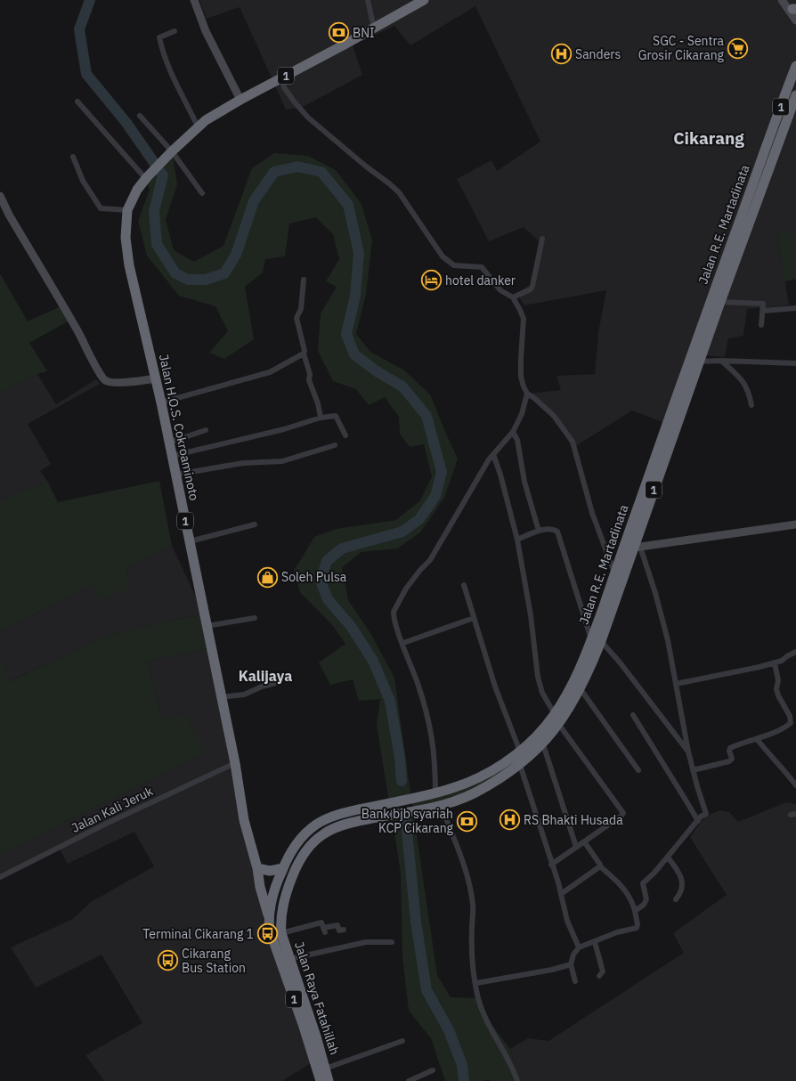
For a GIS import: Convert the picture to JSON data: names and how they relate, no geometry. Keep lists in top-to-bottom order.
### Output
{
  "streets": {
    "highway": [
      "1",
      "Jalan R.E. Martadinata",
      "Jalan H.O.S. Cokroaminoto",
      "Jalan Raya Fatahillah"
    ],
    "street": ["Jalan Kali Jeruk"]
  },
  "crossings": [
    ["1", "Jalan H.O.S. Cokroaminoto"],
    ["Jalan R.E. Martadinata", "Jalan H.O.S. Cokroaminoto"],
    ["Jalan R.E. Martadinata", "Jalan Raya Fatahillah"],
    ["Jalan H.O.S. Cokroaminoto", "Jalan Kali Jeruk"],
    ["Jalan H.O.S. Cokroaminoto", "Jalan Raya Fatahillah"]
  ],
  "districts": ["Cikarang", "Kalijaya"],
  "places": {
    "bank": ["BNI", "Bank bjb syariah KCP Cikarang"],
    "supermarket": ["SGC - Sentra Grosir Cikarang"],
    "hospital": ["Sanders", "RS Bhakti Husada"],
    "hotel": ["hotel danker"],
    "shop": ["Soleh Pulsa"],
    "bus stop": ["Terminal Cikarang 1", "Cikarang Bus Station"]
  }
}
